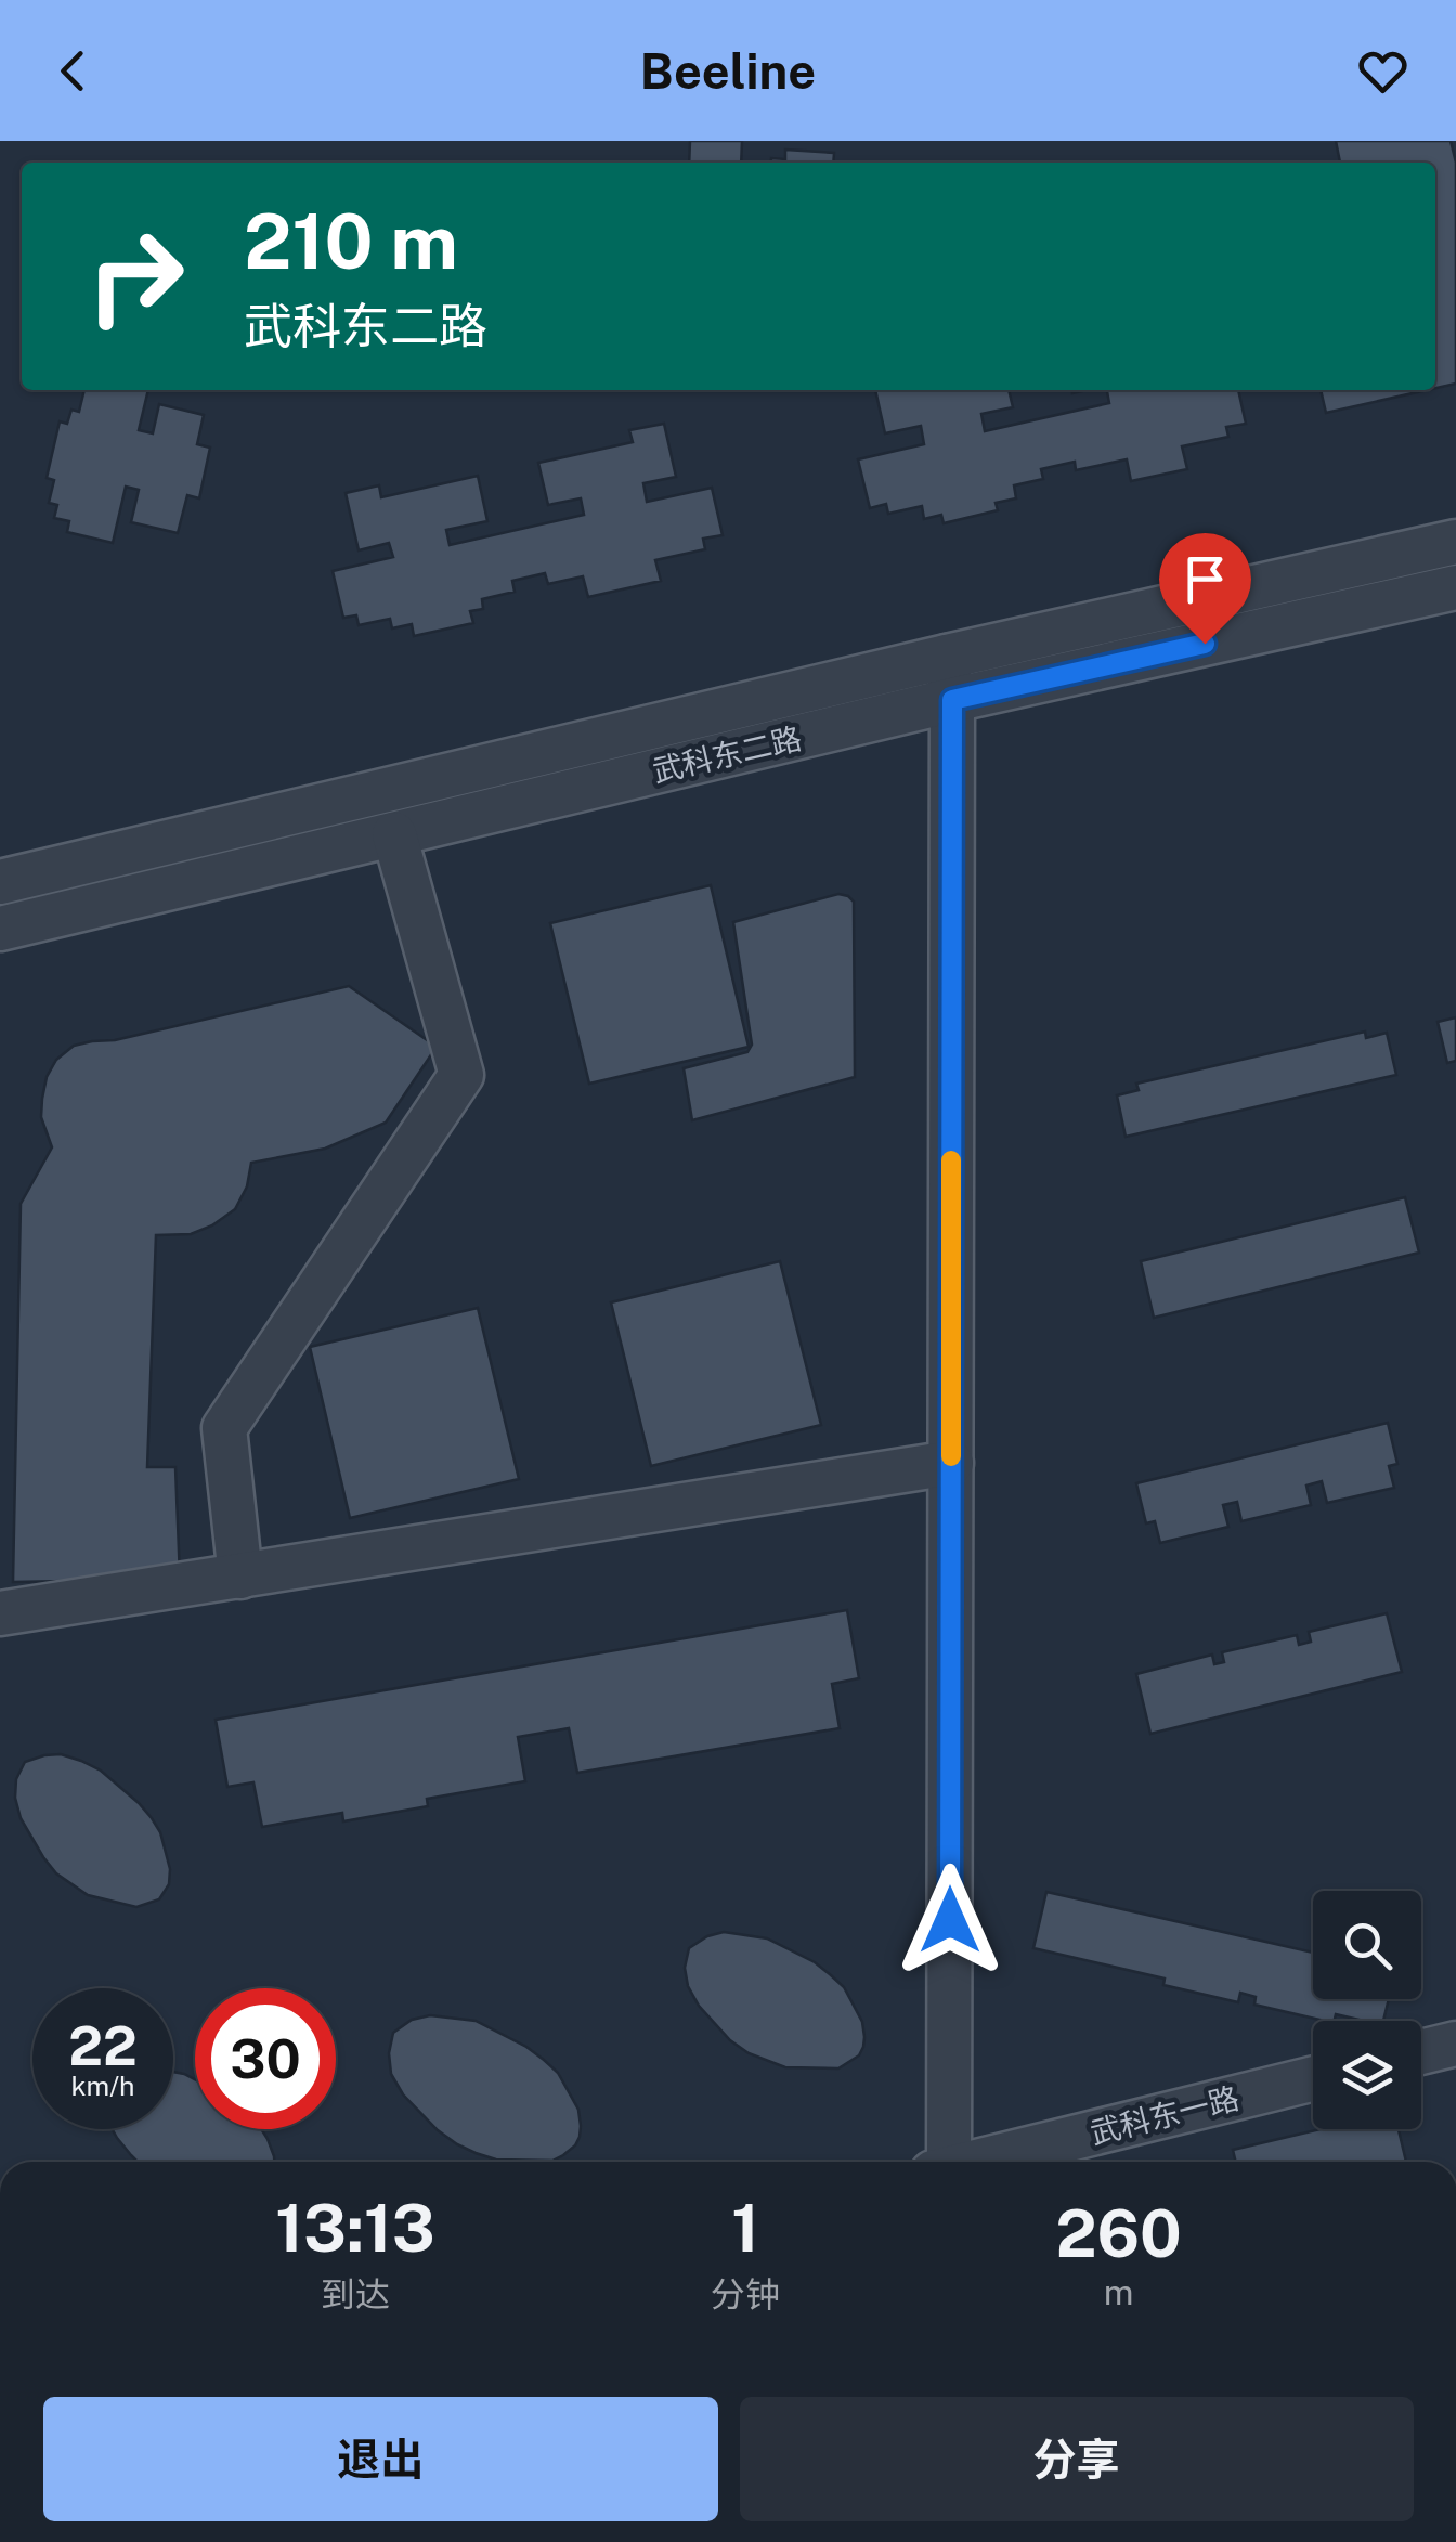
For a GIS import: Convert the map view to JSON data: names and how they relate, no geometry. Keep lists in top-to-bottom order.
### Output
{
  "streets": {
    "street": ["武科东二路", "武科东一路"]
  },
  "page": {
    "header": "Beeline",
    "turn": ["210 m", "武科东二路"],
    "speed": "22 km/h",
    "limit": "30",
    "eta": [
      "13:13",
      "到达",
      "1",
      "分钟",
      "260",
      "m"
    ],
    "buttons": ["退出", "分享"]
  }
}
